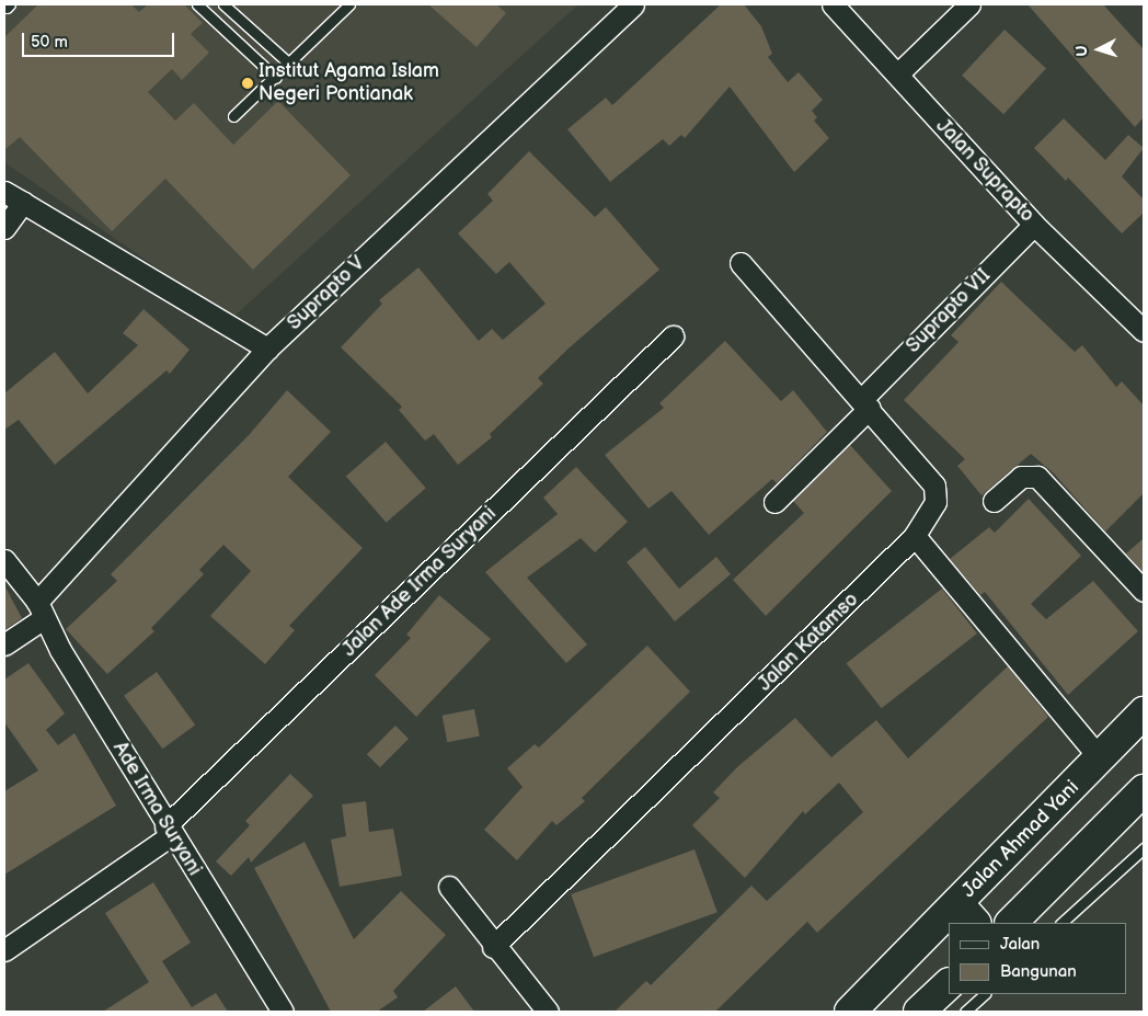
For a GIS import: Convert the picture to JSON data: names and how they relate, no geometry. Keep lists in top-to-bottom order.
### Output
{
  "streets": {
    "main road": ["Jalan Ahmad Yani"],
    "street": [
      "Jalan Suprapto",
      "Suprapto V",
      "Suprapto VII",
      "Jalan Ade Irma Suryani",
      "Jalan Katamso",
      "Ade Irma Suryani"
    ]
  },
  "crossings": [
    ["Jalan Suprapto", "Suprapto VII"],
    ["Suprapto V", "Ade Irma Suryani"],
    ["Suprapto VII", "Jalan Katamso"],
    ["Jalan Ade Irma Suryani", "Ade Irma Suryani"]
  ],
  "places": ["Institut Agama Islam Negeri Pontianak"],
  "legend": ["Jalan", "Bangunan"],
  "scale_bar": "50 m",
  "north": "left"
}
